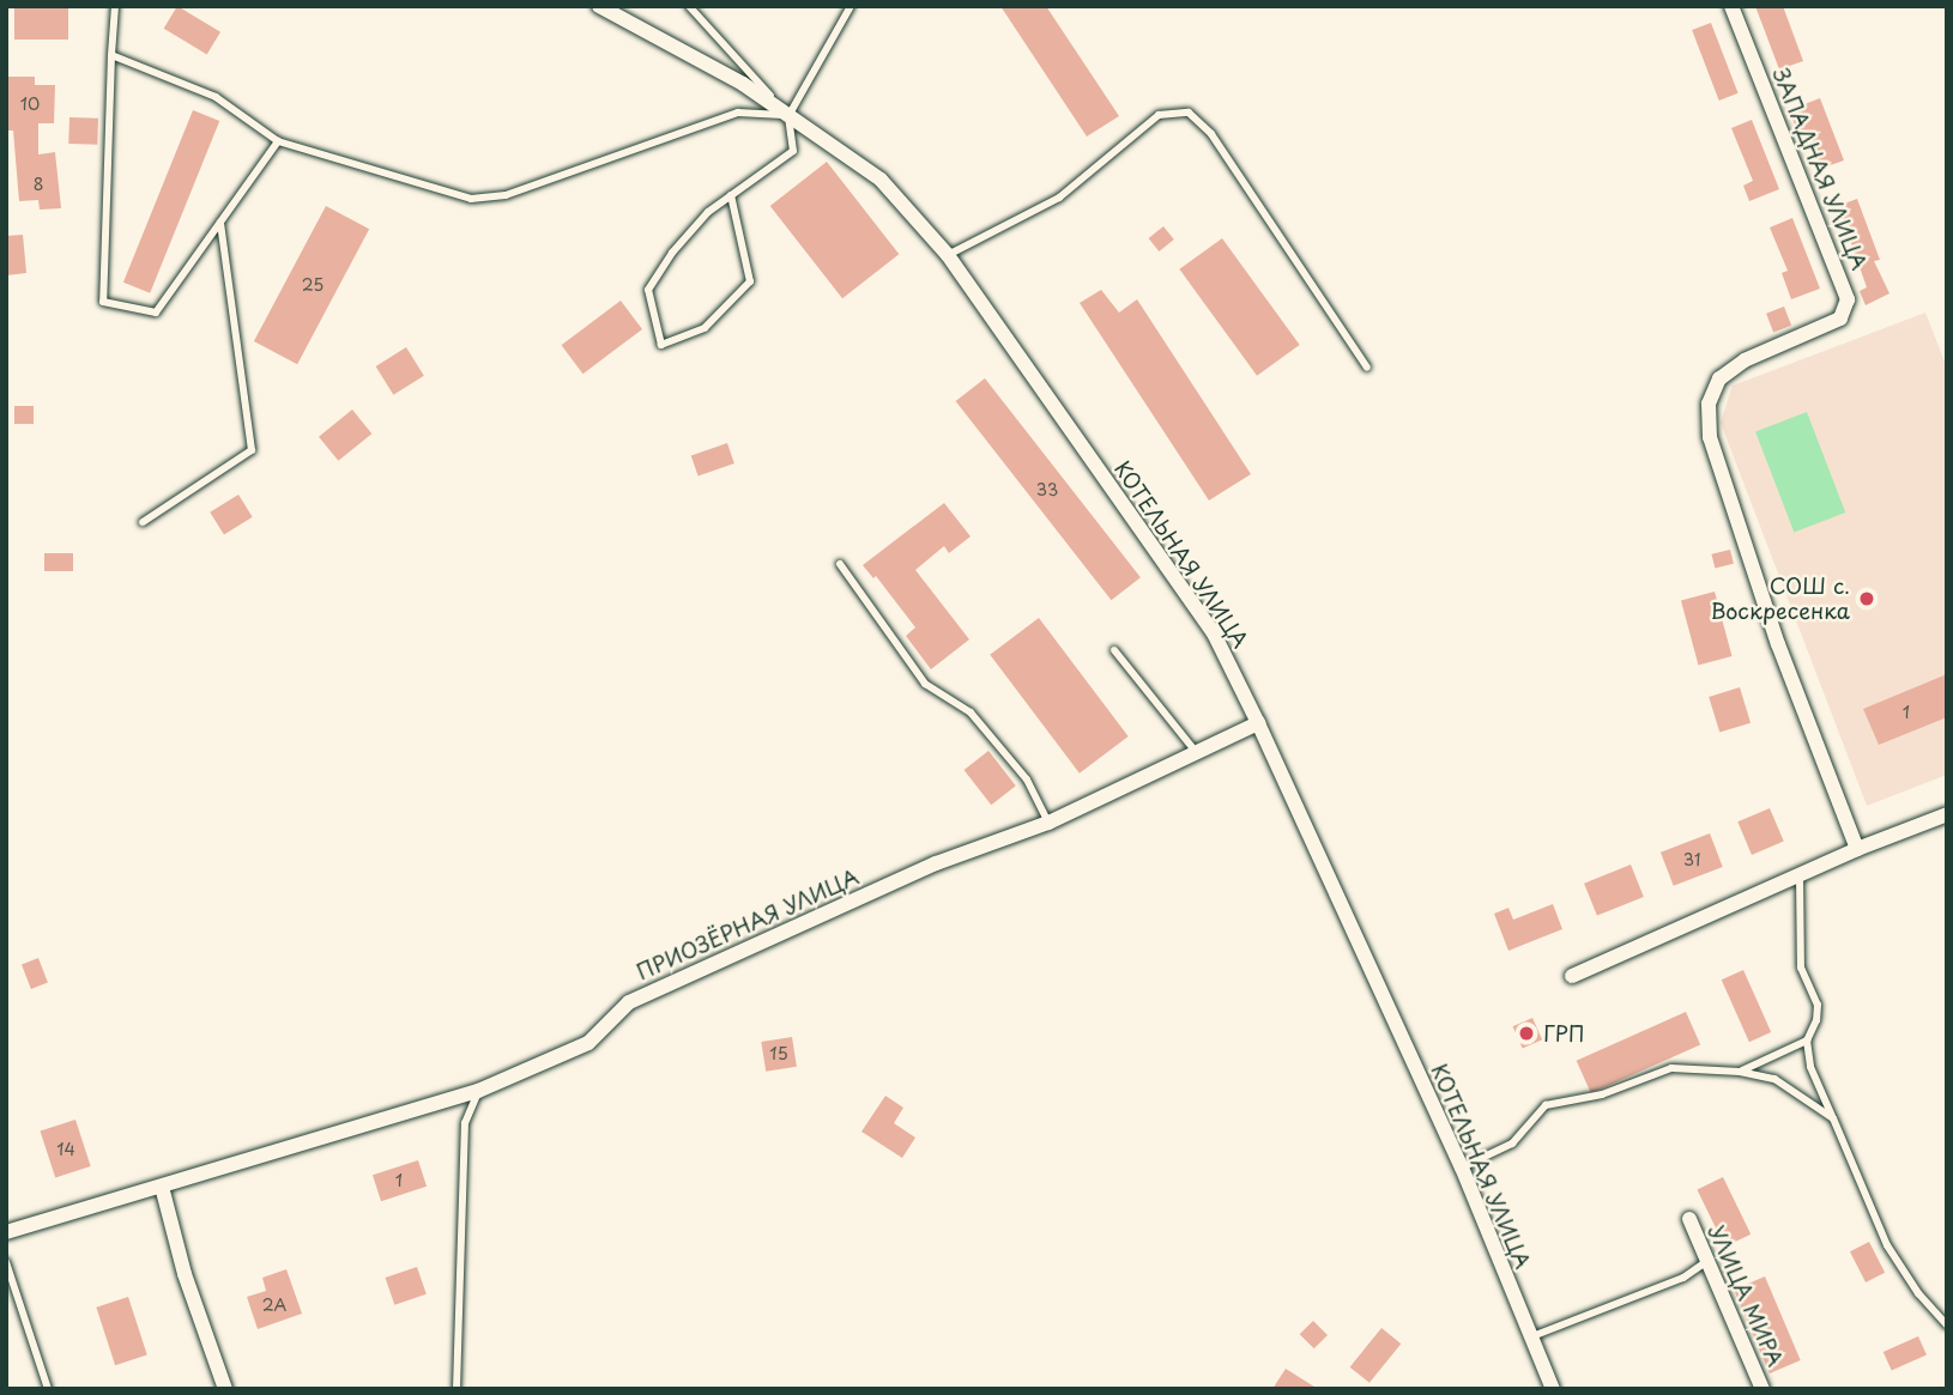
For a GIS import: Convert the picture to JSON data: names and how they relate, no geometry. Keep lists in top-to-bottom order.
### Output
{
  "streets": {
    "street": [
      "ЗАПАДНАЯ УЛИЦА",
      "КОТЕЛЬНАЯ УЛИЦА",
      "ПРИОЗЁРНАЯ УЛИЦА",
      "УЛИЦА МИРА"
    ]
  },
  "crossings": [
    ["КОТЕЛЬНАЯ УЛИЦА", "ПРИОЗЁРНАЯ УЛИЦА"]
  ],
  "places": ["СОШ с. Воскресенка", "ГРП"],
  "house_numbers": [
    "10",
    "8",
    "25",
    "33",
    "1",
    "31",
    "15",
    "14",
    "1",
    "2А"
  ]
}
